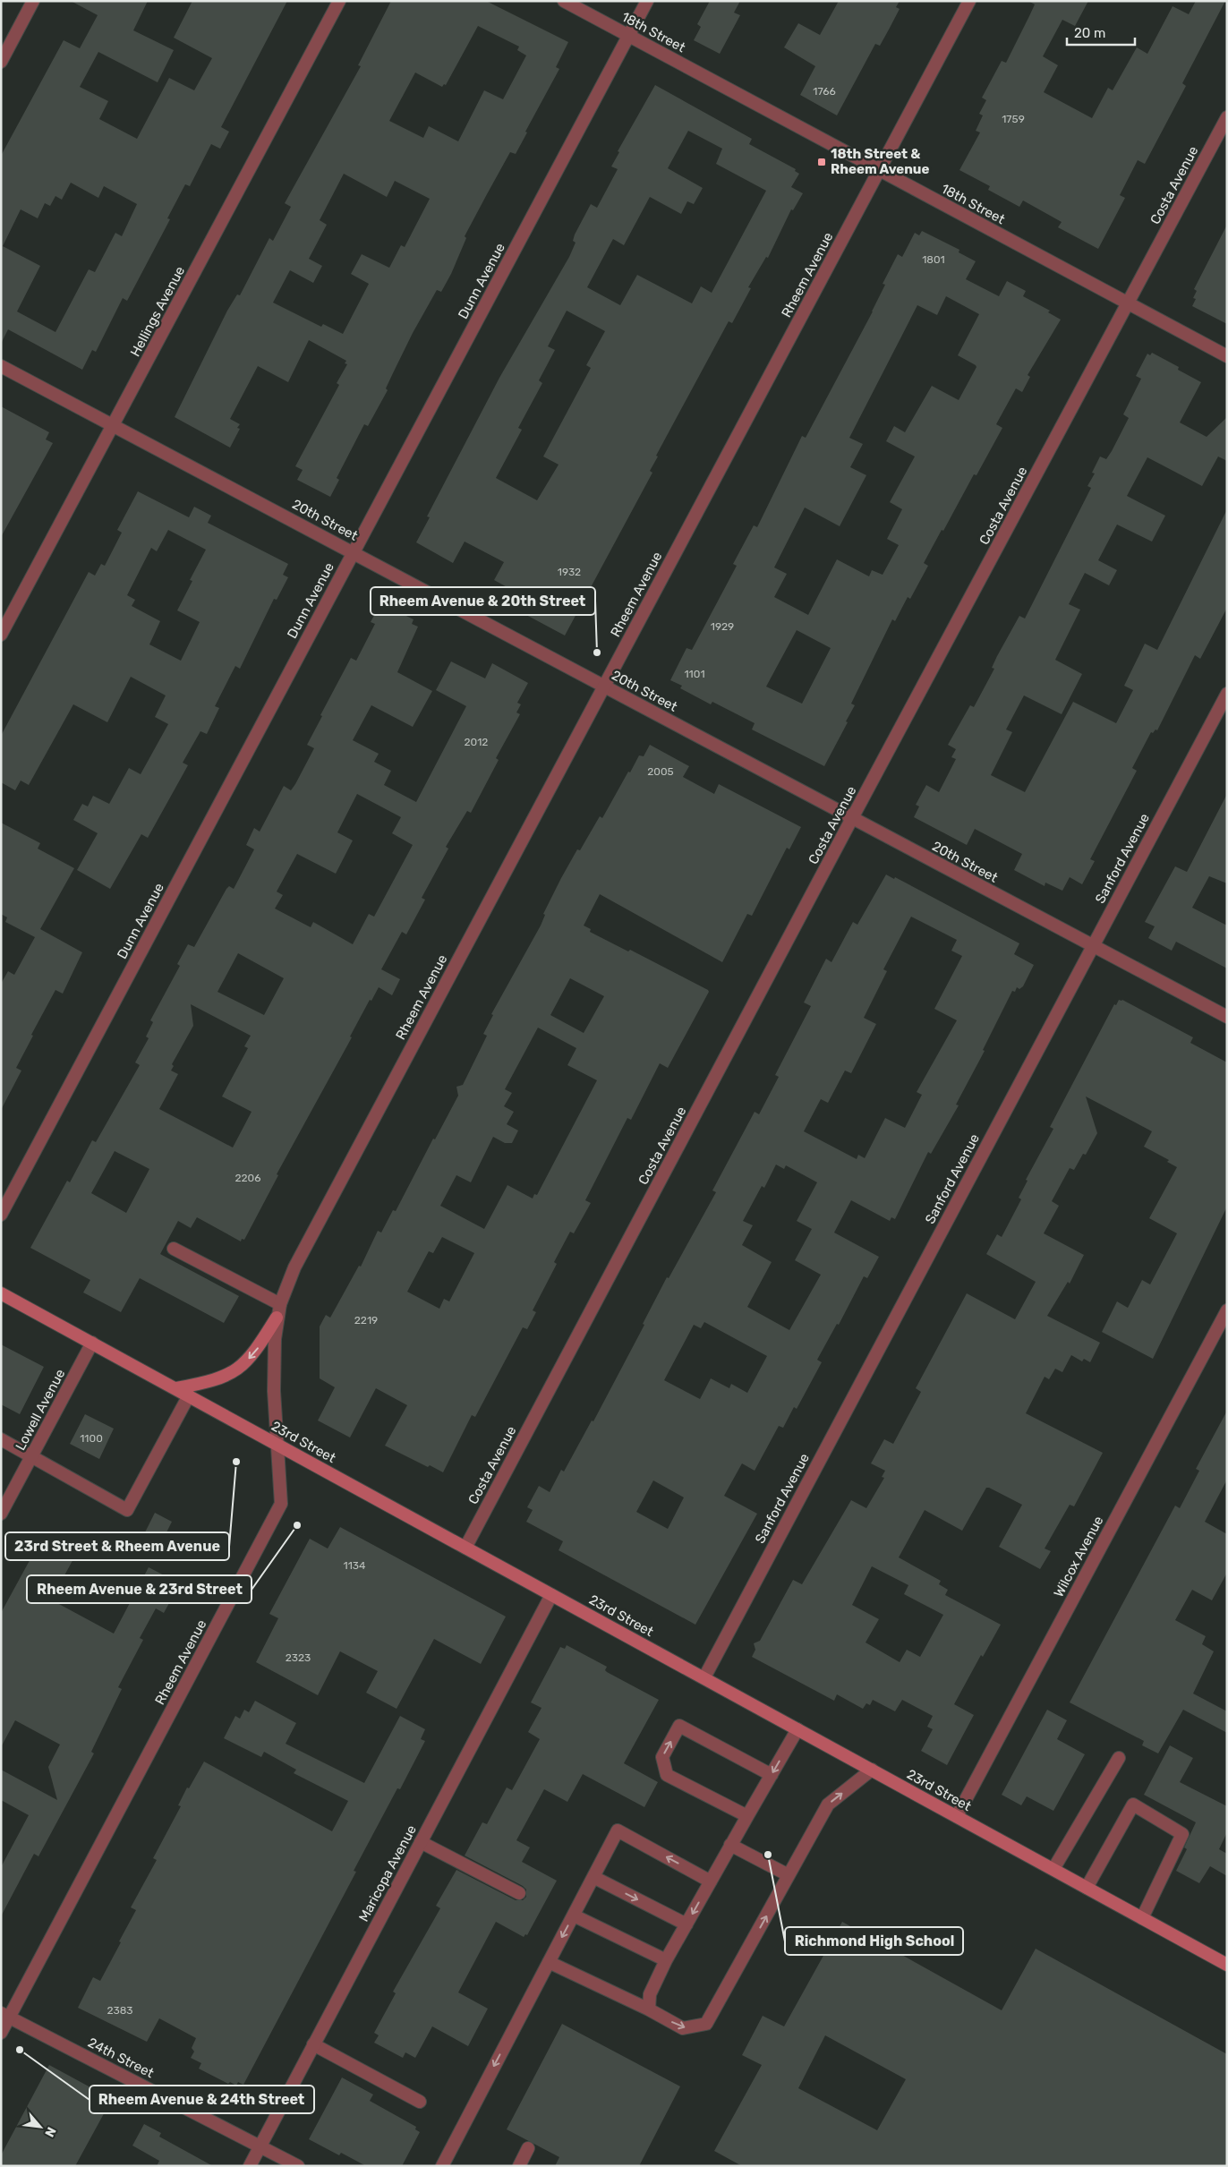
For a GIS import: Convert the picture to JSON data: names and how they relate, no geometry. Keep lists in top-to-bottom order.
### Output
{
  "streets": {
    "main road": ["23rd Street"],
    "street": [
      "18th Street",
      "Costa Avenue",
      "Rheem Avenue",
      "Dunn Avenue",
      "Hellings Avenue",
      "20th Street",
      "Sanford Avenue",
      "Lowell Avenue",
      "Wilcox Avenue",
      "Maricopa Avenue",
      "24th Street"
    ]
  },
  "crossings": [
    ["18th Street", "Costa Avenue"],
    ["18th Street", "Rheem Avenue"],
    ["18th Street", "Dunn Avenue"],
    ["Costa Avenue", "20th Street"],
    ["Costa Avenue", "23rd Street"],
    ["Rheem Avenue", "20th Street"],
    ["Rheem Avenue", "23rd Street"],
    ["Rheem Avenue", "24th Street"],
    ["Dunn Avenue", "20th Street"],
    ["Hellings Avenue", "20th Street"],
    ["20th Street", "Sanford Avenue"],
    ["Sanford Avenue", "23rd Street"],
    ["Lowell Avenue", "23rd Street"],
    ["23rd Street", "Wilcox Avenue"],
    ["23rd Street", "Maricopa Avenue"],
    ["Maricopa Avenue", "24th Street"]
  ],
  "places": {
    "transit": ["18th Street & Rheem Avenue"],
    "other": [
      "Rheem Avenue & 20th Street",
      "23rd Street & Rheem Avenue",
      "Rheem Avenue & 23rd Street",
      "Richmond High School",
      "Rheem Avenue & 24th Street"
    ]
  },
  "house_numbers": [
    "1766",
    "1759",
    "1801",
    "1932",
    "1929",
    "1101",
    "2012",
    "2005",
    "2206",
    "2219",
    "1100",
    "1134",
    "2323",
    "2383"
  ],
  "scale_bar": "20 m",
  "north": "bottom right"
}
